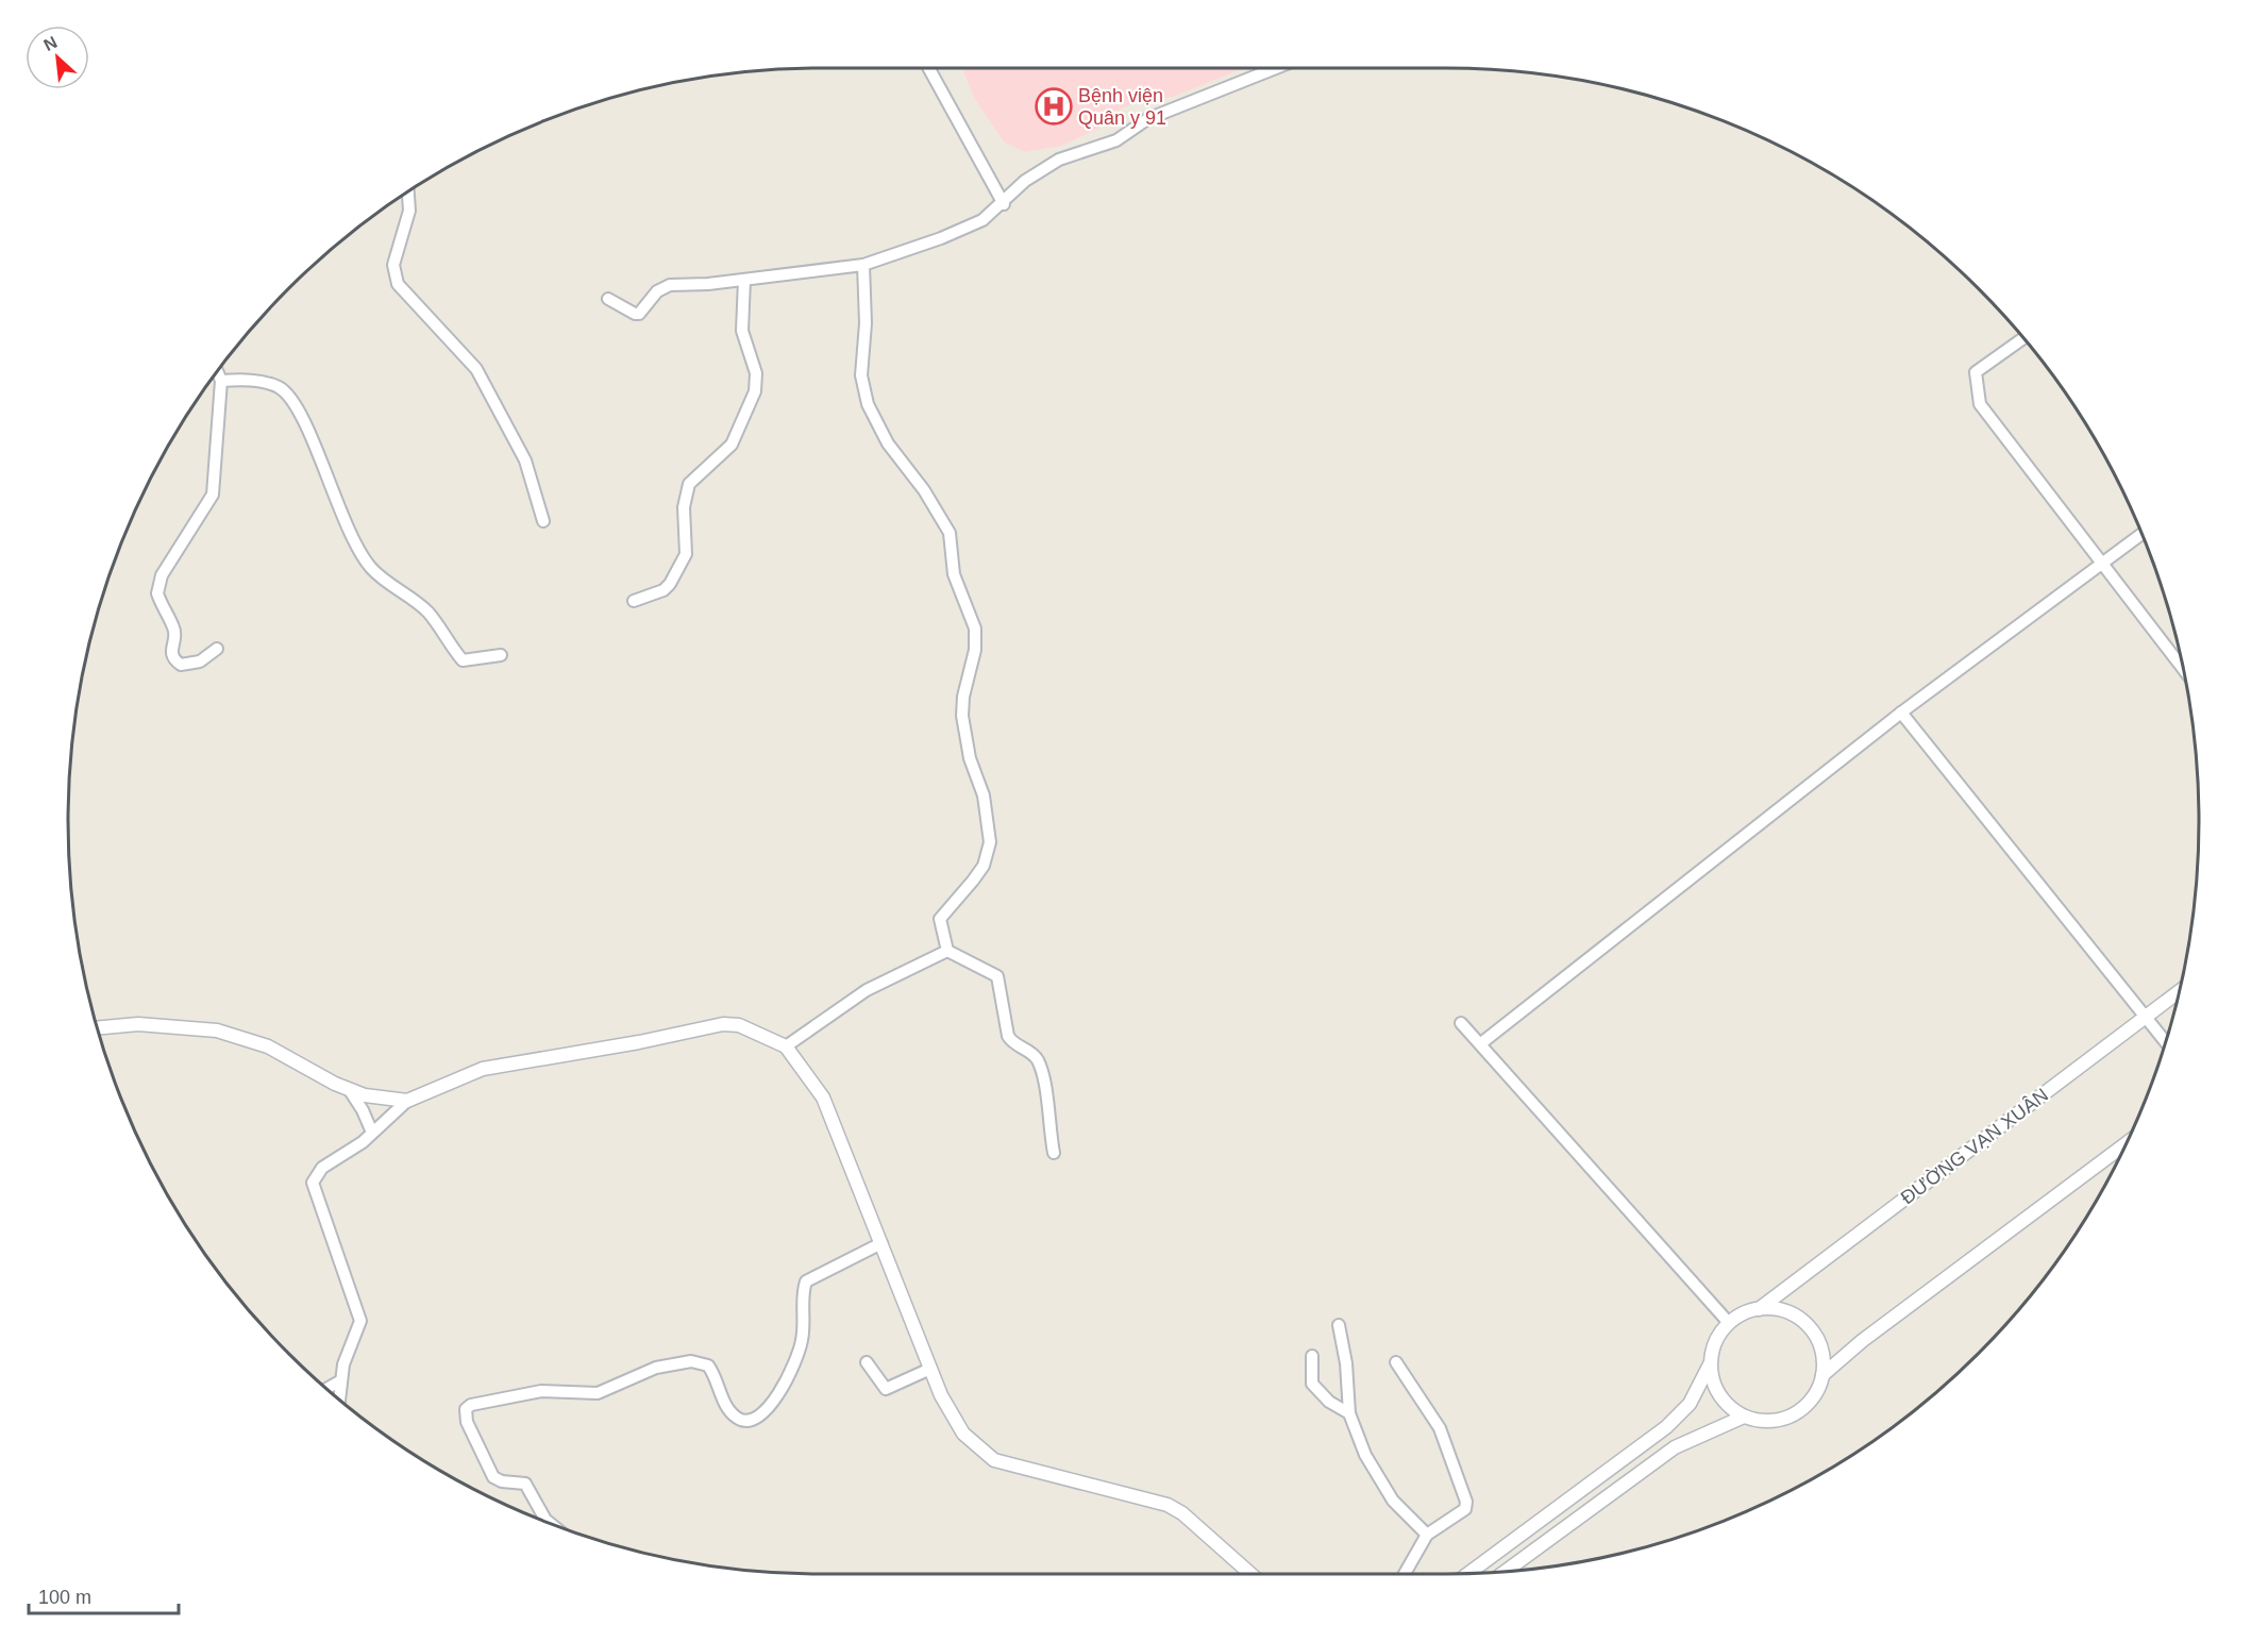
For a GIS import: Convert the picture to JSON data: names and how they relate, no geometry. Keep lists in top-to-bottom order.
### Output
{
  "streets": {
    "street": ["ĐƯỜNG VẠN XUÂN"]
  },
  "places": {
    "hospital": ["Bệnh viện Quân y 91"]
  },
  "scale_bar": "100 m",
  "north": "top left"
}
